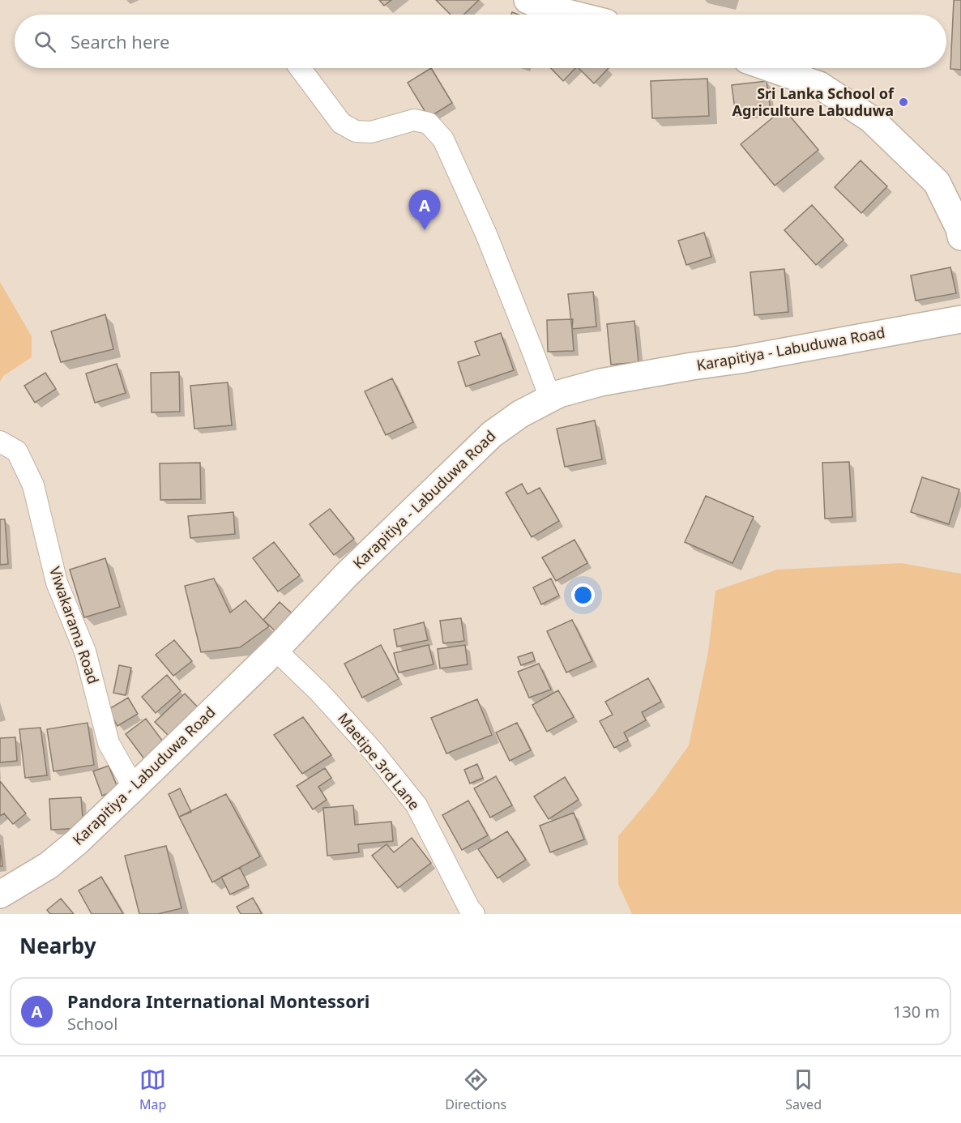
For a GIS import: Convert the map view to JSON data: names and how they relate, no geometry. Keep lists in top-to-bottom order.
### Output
{
  "streets": {
    "main road": ["Karapitiya - Labuduwa Road"],
    "street": ["Viwakarama Road", "Maetipe 3rd Lane"]
  },
  "crossings": [
    ["Karapitiya - Labuduwa Road", "Viwakarama Road"],
    ["Karapitiya - Labuduwa Road", "Maetipe 3rd Lane"]
  ],
  "places": ["Sri Lanka School of Agriculture Labuduwa"],
  "page": {
    "search": "Search here",
    "pins": "A",
    "heading": "Nearby",
    "list": [
      {
        "mark": "A",
        "name": "Pandora International Montessori",
        "note": "School",
        "value": "130 m"
      }
    ],
    "nav": ["Map", "Directions", "Saved"]
  }
}
